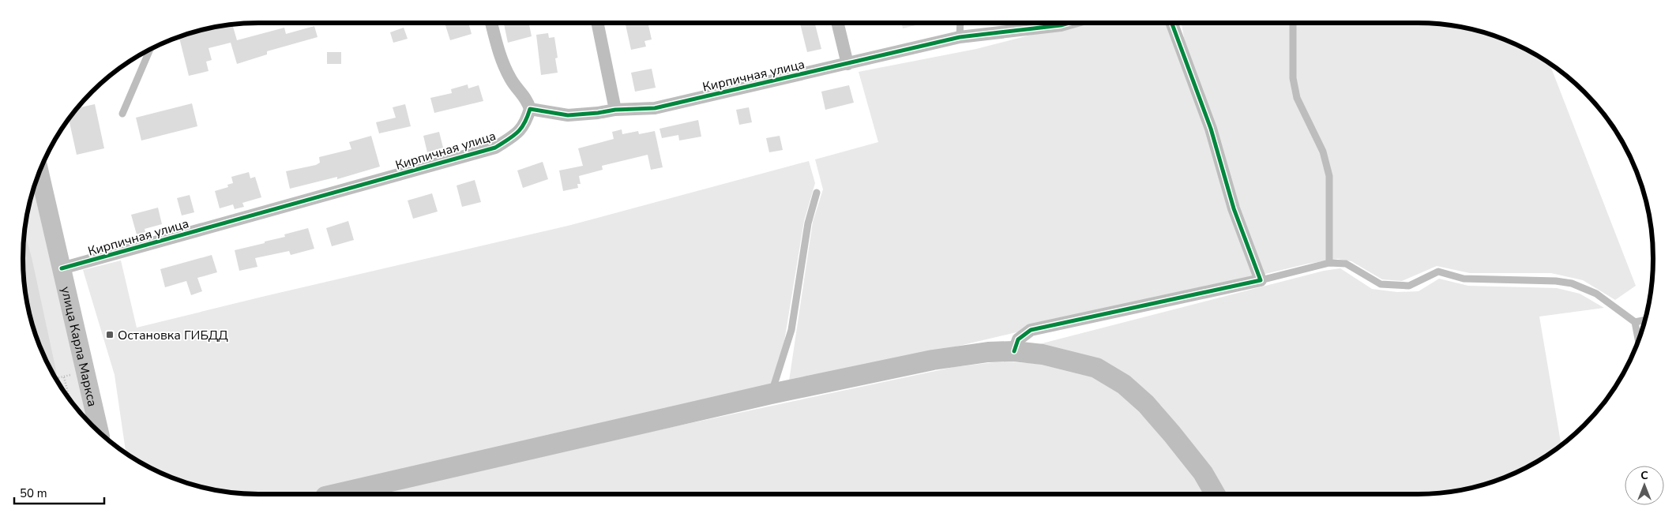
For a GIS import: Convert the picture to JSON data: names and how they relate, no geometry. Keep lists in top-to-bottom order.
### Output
{
  "streets": {
    "main road": ["улица Карла Маркса"],
    "street": ["Кирпичная улица"]
  },
  "crossings": [
    ["Кирпичная улица", "улица Карла Маркса"]
  ],
  "places": {
    "transit": ["Остановка ГИБДД"]
  },
  "scale_bar": "50 m",
  "north": "top"
}
